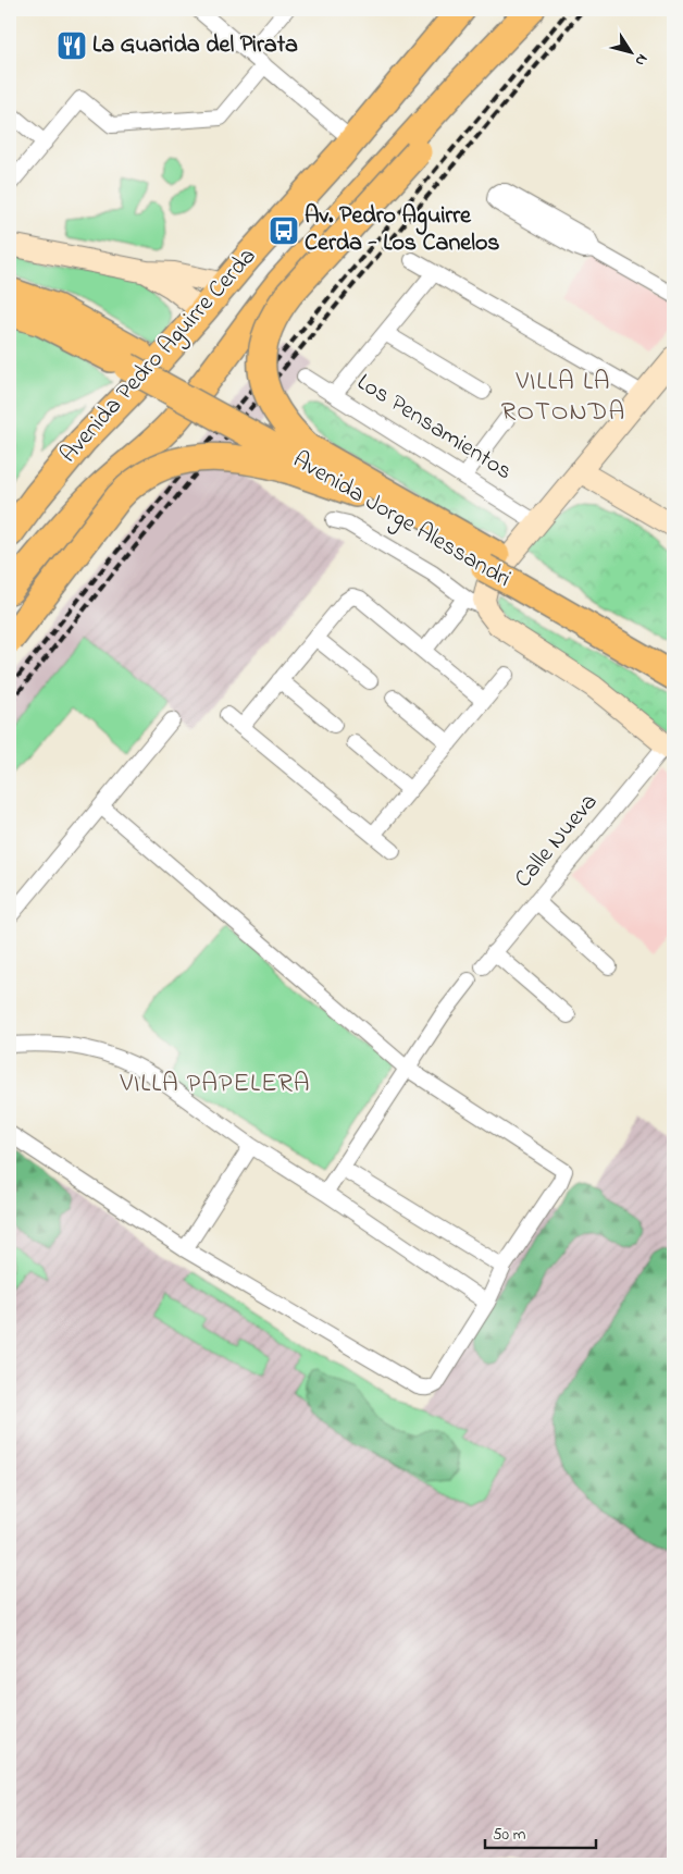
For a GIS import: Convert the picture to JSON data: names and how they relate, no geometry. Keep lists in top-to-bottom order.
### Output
{
  "streets": {
    "highway": ["Avenida Pedro Aguirre Cerda", "Avenida Jorge Alessandri"],
    "street": ["Los Pensamientos", "Calle Nueva"]
  },
  "districts": ["VILLA LA ROTONDA", "VILLA PAPELERA"],
  "places": {
    "restaurant": ["La Guarida del Pirata"],
    "bus stop": ["Av. Pedro Aguirre Cerda - Los Canelos"]
  },
  "scale_bar": "50 m",
  "north": "bottom right"
}
